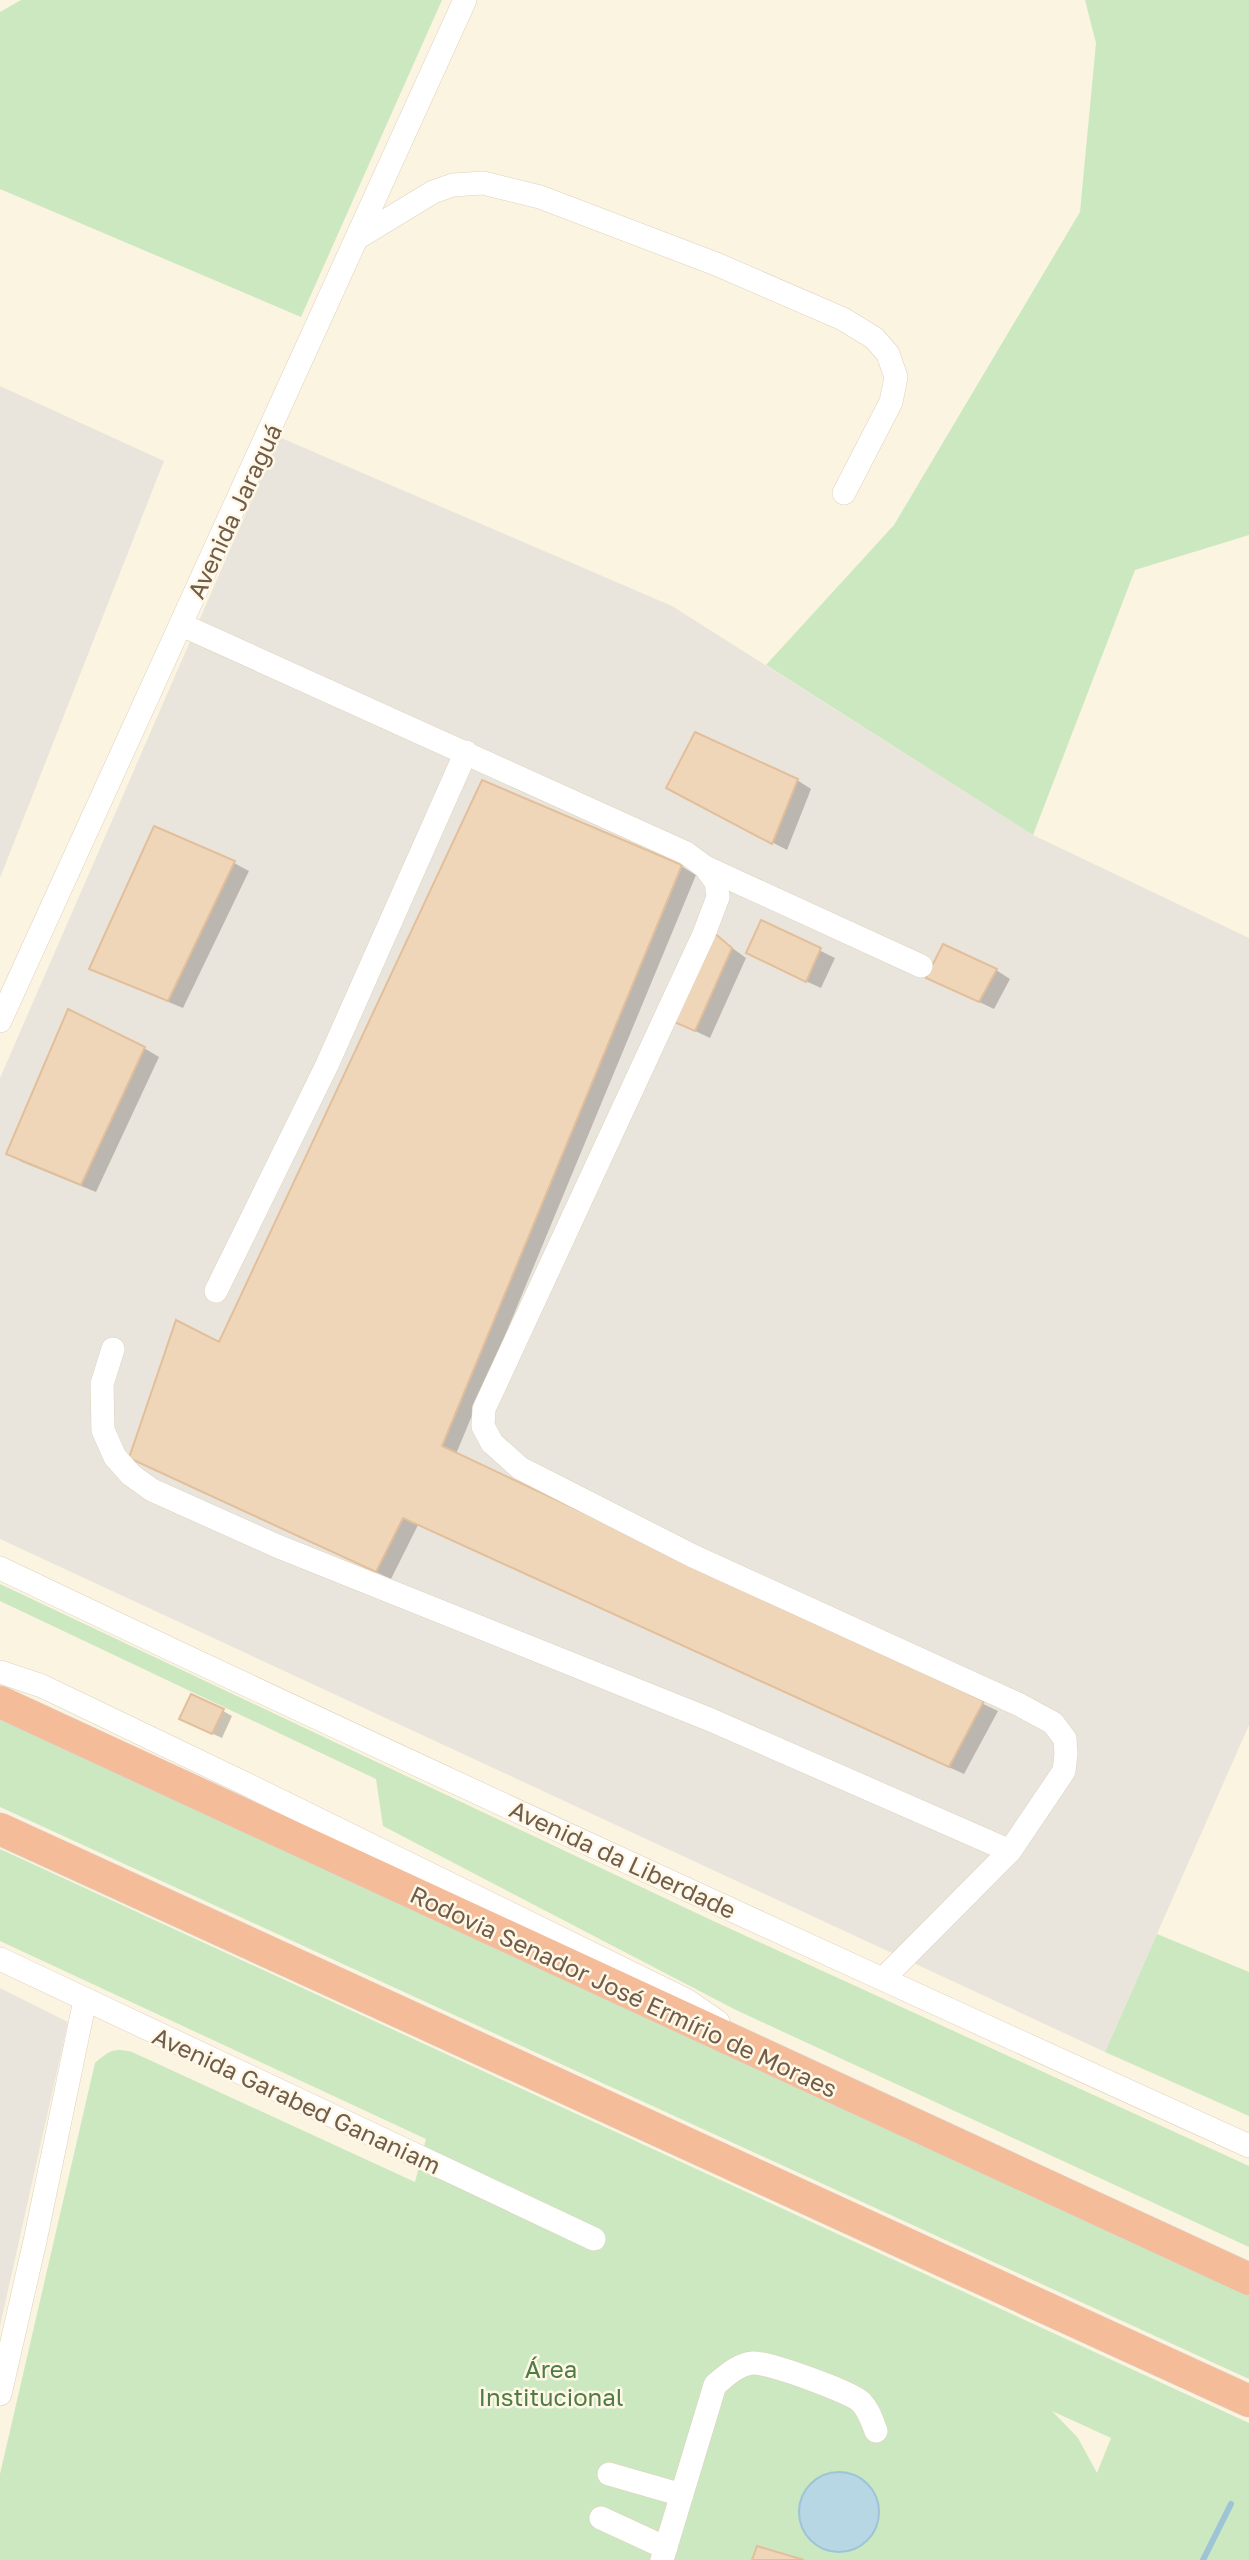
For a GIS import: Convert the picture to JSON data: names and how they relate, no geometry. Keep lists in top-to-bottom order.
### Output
{
  "streets": {
    "highway": ["Rodovia Senador José Ermírio de Moraes"],
    "street": ["Avenida Jaraguá", "Avenida da Liberdade", "Avenida Garabed Gananiam"]
  },
  "parks": ["Área Institucional"]
}
